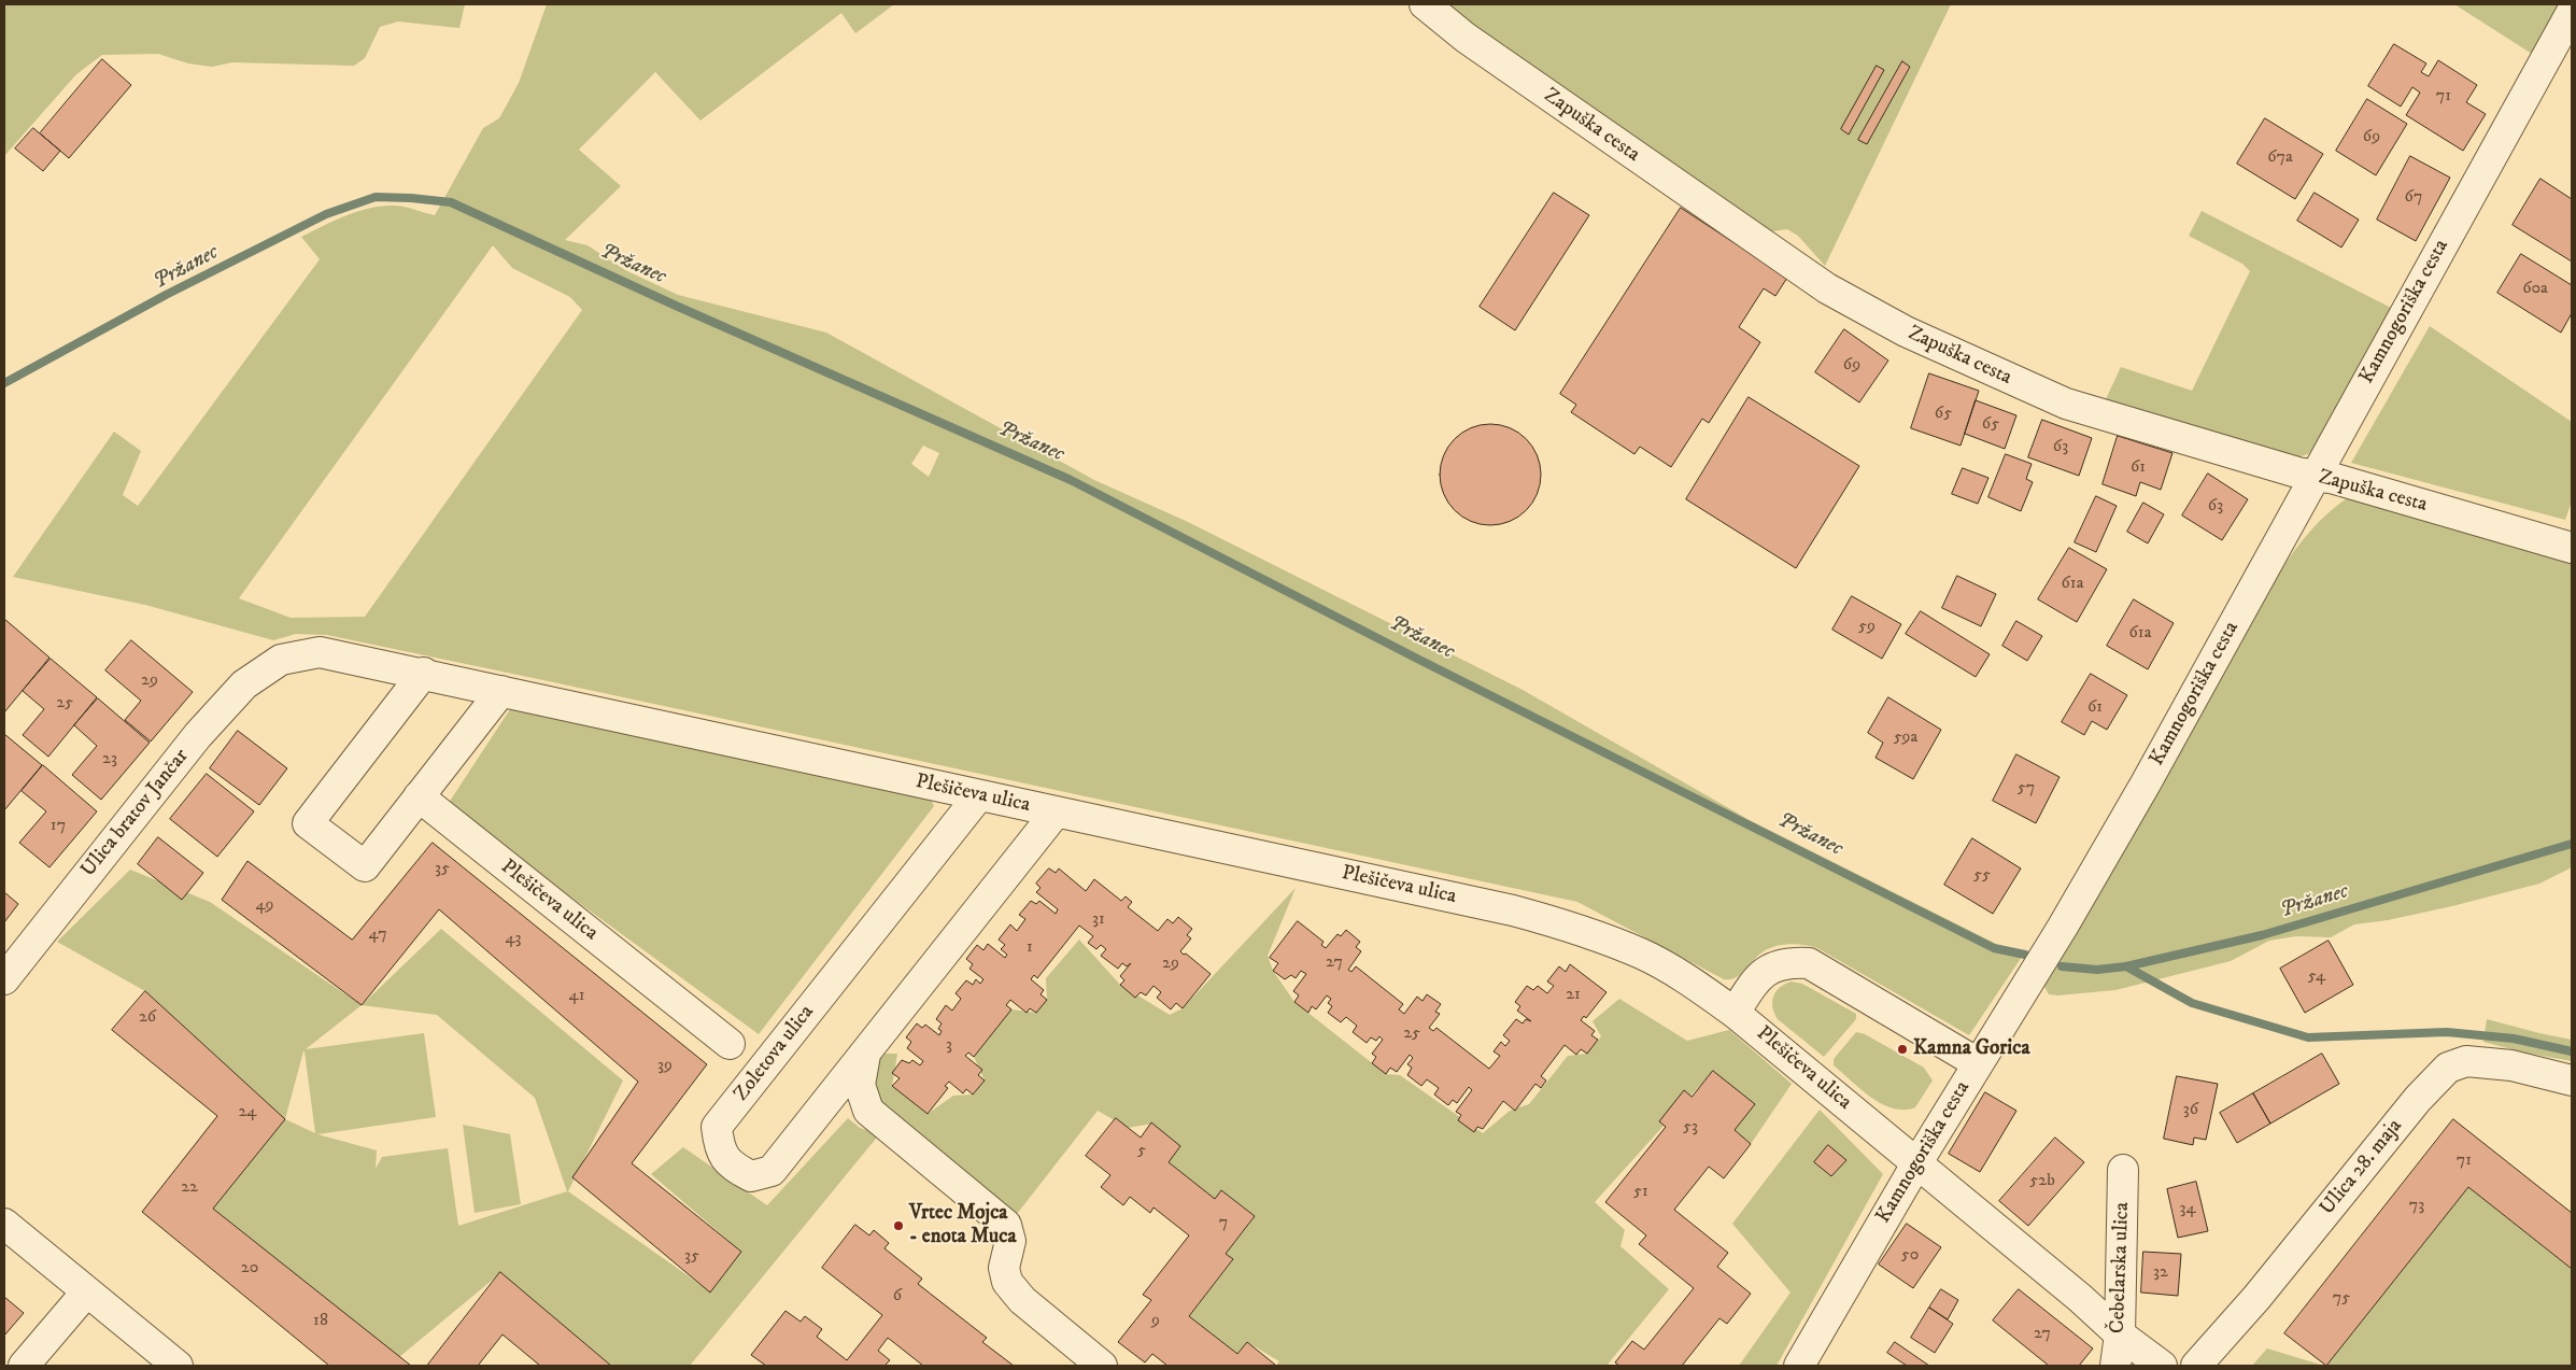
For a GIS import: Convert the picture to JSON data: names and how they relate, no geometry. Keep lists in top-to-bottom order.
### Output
{
  "streets": {
    "street": [
      "Zapuška cesta",
      "Kamnogoriška cesta",
      "Plešičeva ulica",
      "Ulica bratov Jančar",
      "Zoletova ulica",
      "Ulica 28. maja",
      "Čebelarska ulica"
    ]
  },
  "crossings": [
    ["Zapuška cesta", "Kamnogoriška cesta"],
    ["Kamnogoriška cesta", "Plešičeva ulica"],
    ["Plešičeva ulica", "Ulica bratov Jančar"],
    ["Plešičeva ulica", "Zoletova ulica"],
    ["Plešičeva ulica", "Čebelarska ulica"]
  ],
  "water": ["Pržanec"],
  "places": ["Kamna Gorica", "Vrtec Mojca - enota Muca"],
  "house_numbers": [
    "71",
    "69",
    "67a",
    "67",
    "60a",
    "69",
    "65",
    "65",
    "63",
    "61",
    "63",
    "61a",
    "59",
    "61a",
    "29",
    "25",
    "61",
    "59a",
    "23",
    "57",
    "17",
    "35",
    "55",
    "49",
    "31",
    "47",
    "43",
    "1",
    "27",
    "29",
    "54",
    "21",
    "41",
    "26",
    "25",
    "3",
    "39",
    "36",
    "24",
    "53",
    "5",
    "71",
    "52b",
    "22",
    "51",
    "73",
    "34",
    "7",
    "50",
    "35",
    "20",
    "32",
    "6",
    "75",
    "18",
    "9",
    "27"
  ]
}
